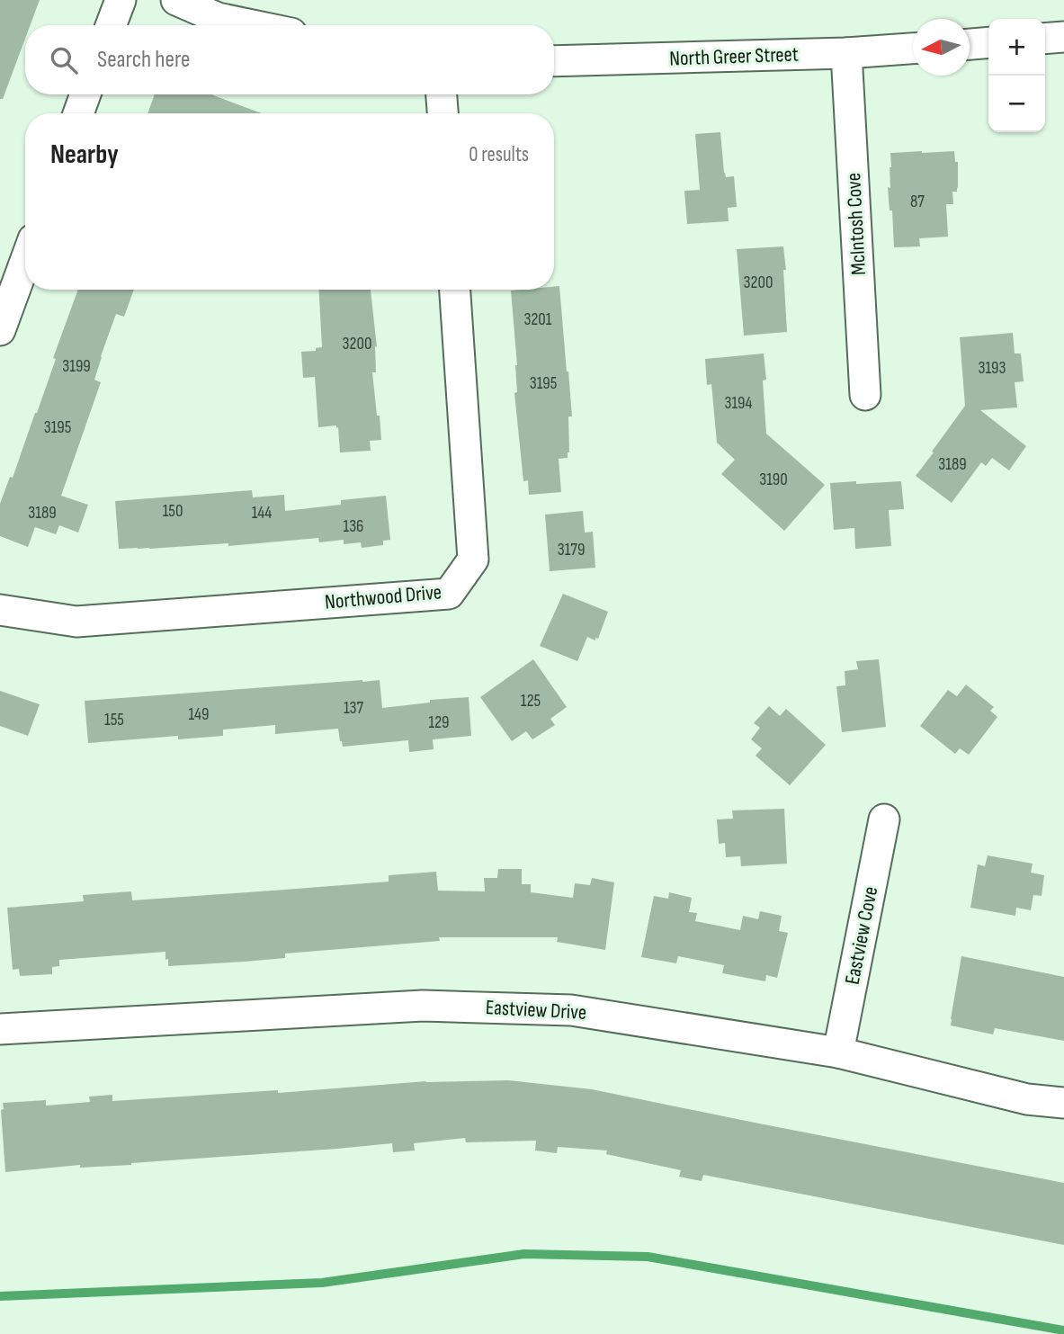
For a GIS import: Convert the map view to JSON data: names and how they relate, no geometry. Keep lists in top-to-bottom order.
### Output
{
  "streets": {
    "street": [
      "North Greer Street",
      "McIntosh Cove",
      "Northwood Drive",
      "Eastview Cove",
      "Eastview Drive"
    ]
  },
  "crossings": [
    ["North Greer Street", "McIntosh Cove"],
    ["Eastview Cove", "Eastview Drive"]
  ],
  "house_numbers": [
    "87",
    "3200",
    "3201",
    "3200",
    "3199",
    "3193",
    "3195",
    "3194",
    "3195",
    "3189",
    "3190",
    "150",
    "3189",
    "144",
    "136",
    "3179",
    "125",
    "137",
    "149",
    "155",
    "129"
  ],
  "north": "left",
  "page": {
    "map_buttons": ["+", "−"],
    "search": "Search here",
    "heading": ["Nearby", "0 results"]
  }
}
